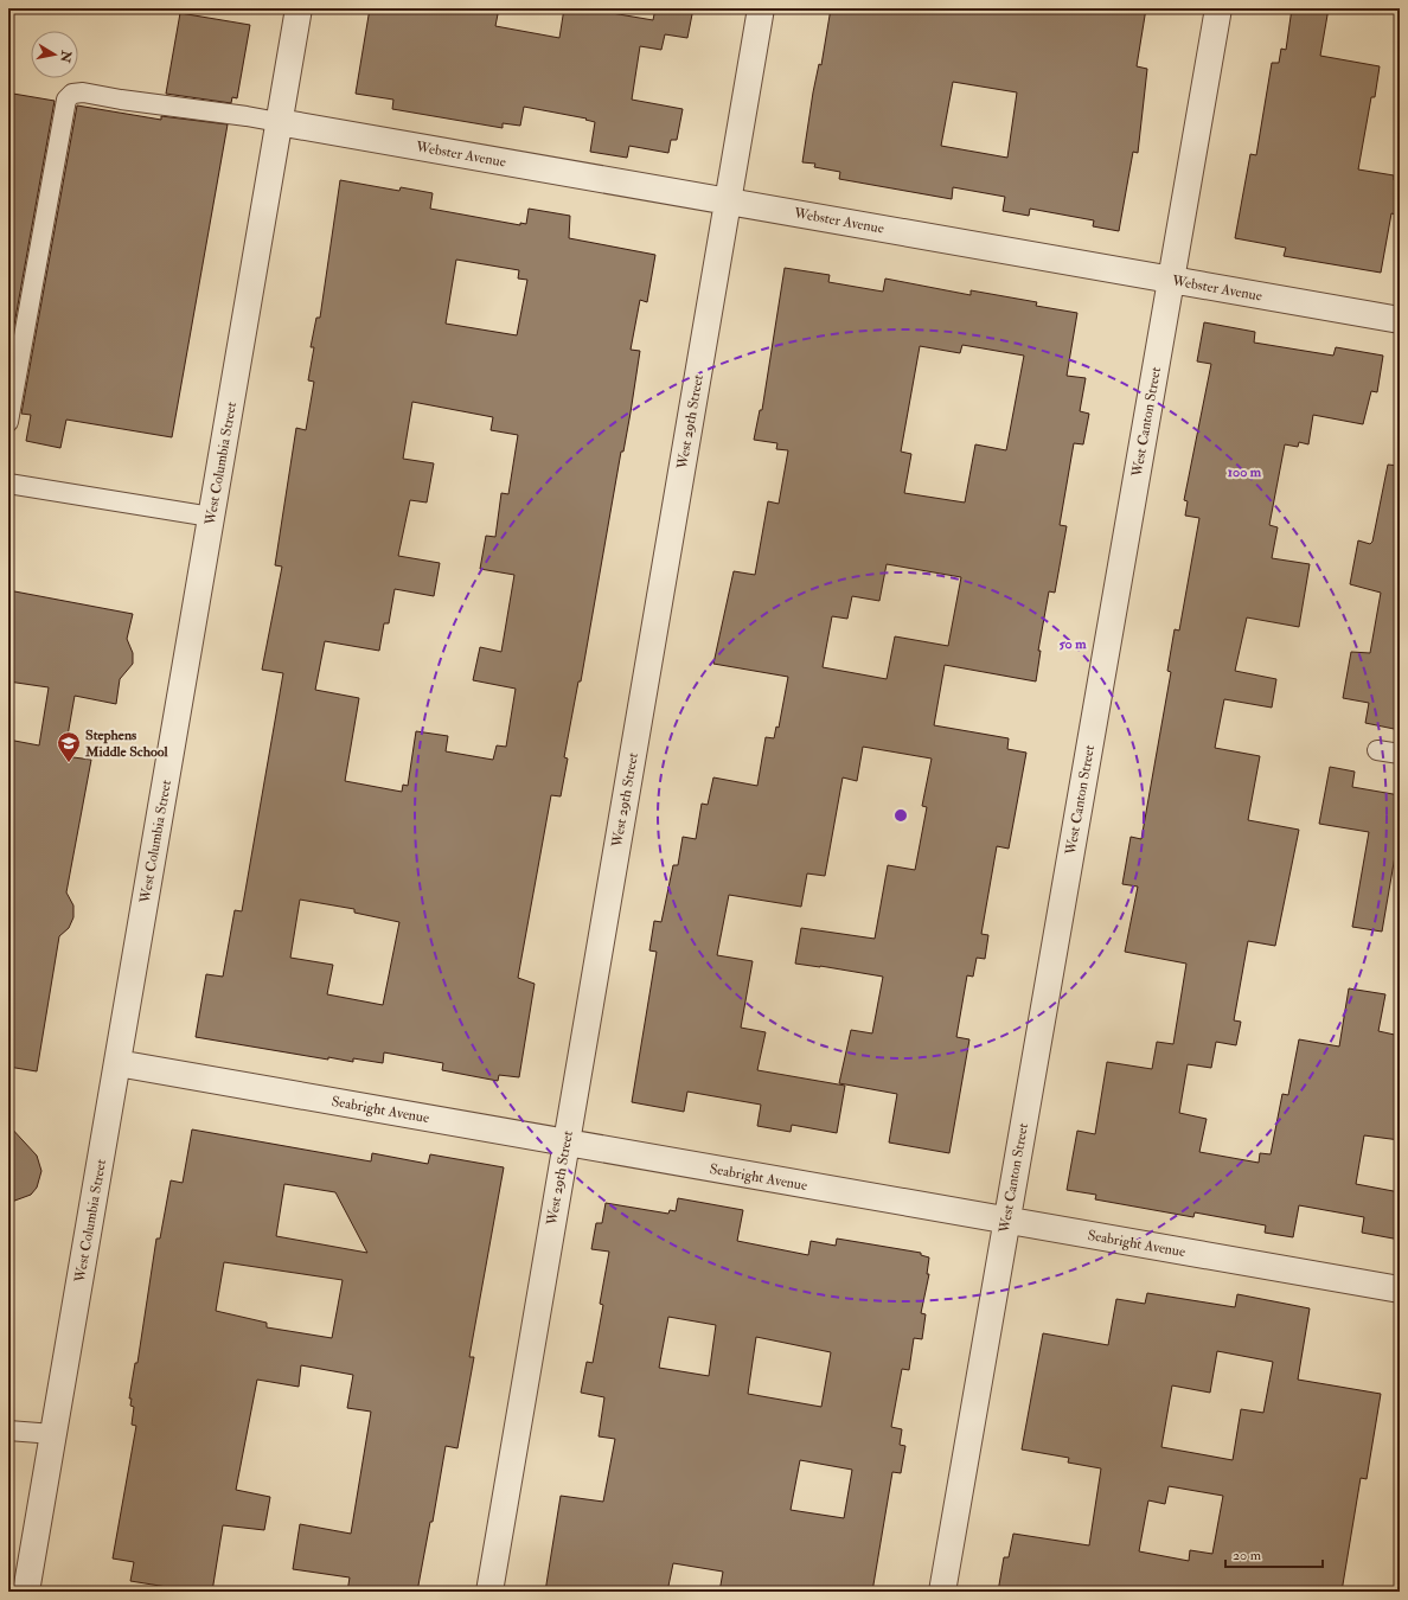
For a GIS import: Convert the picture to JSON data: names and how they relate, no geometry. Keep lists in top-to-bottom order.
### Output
{
  "streets": {
    "street": [
      "Webster Avenue",
      "West 29th Street",
      "West Canton Street",
      "West Columbia Street",
      "Seabright Avenue"
    ]
  },
  "crossings": [
    ["Webster Avenue", "West 29th Street"],
    ["Webster Avenue", "West Canton Street"],
    ["Webster Avenue", "West Columbia Street"],
    ["West 29th Street", "Seabright Avenue"],
    ["West Canton Street", "Seabright Avenue"],
    ["West Columbia Street", "Seabright Avenue"]
  ],
  "places": {
    "school or university": ["Stephens Middle School"]
  },
  "scale_bar": "20 m",
  "north": "right",
  "rings": ["100 m", "50 m"]
}
